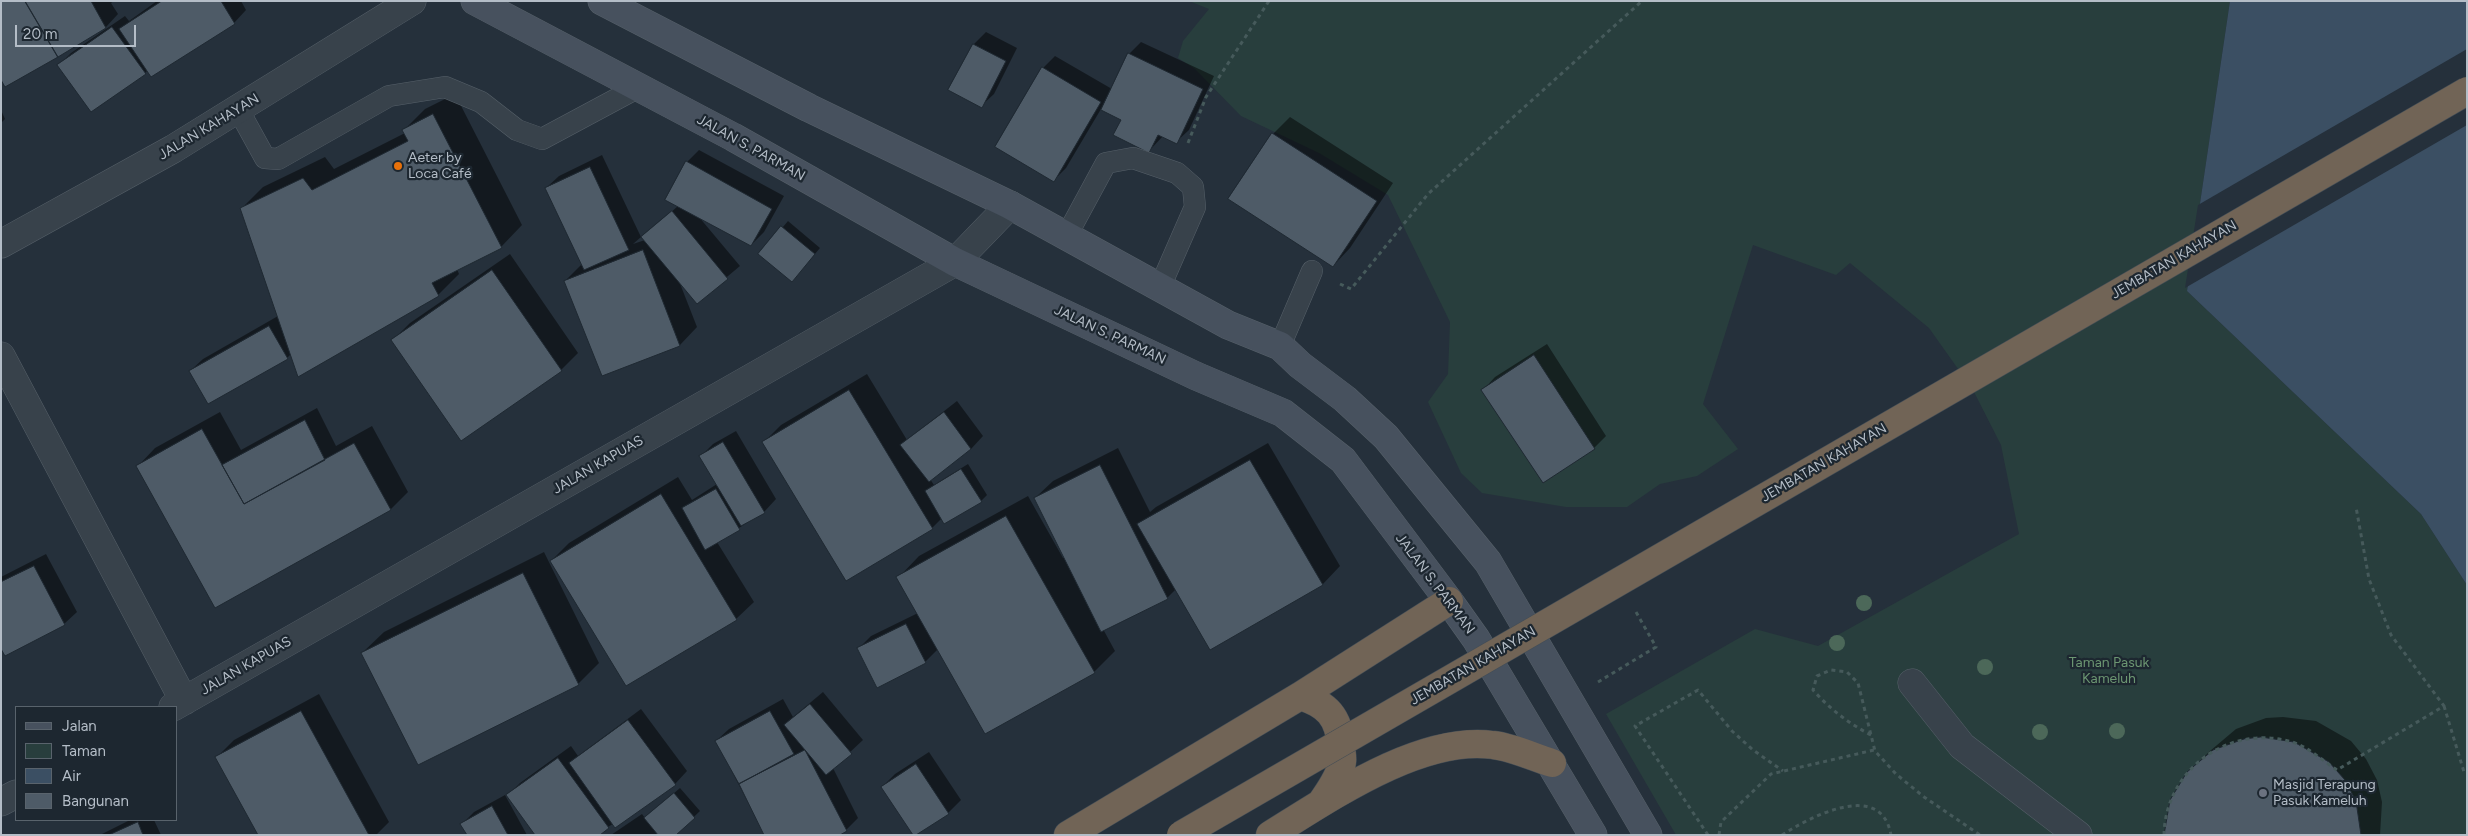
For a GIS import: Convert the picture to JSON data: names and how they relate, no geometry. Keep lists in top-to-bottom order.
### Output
{
  "streets": {
    "highway": ["JEMBATAN KAHAYAN"],
    "main road": ["JALAN S. PARMAN"],
    "street": ["JALAN KAHAYAN", "JALAN KAPUAS"]
  },
  "crossings": [
    ["JALAN S. PARMAN", "JALAN KAPUAS"]
  ],
  "parks": ["Taman Pasuk Kameluh"],
  "places": ["Aeter by Loca Café", "Masjid Terapung Pasuk Kameluh"],
  "legend": [
    "Jalan",
    "Taman",
    "Air",
    "Bangunan"
  ],
  "scale_bar": "20 m"
}
